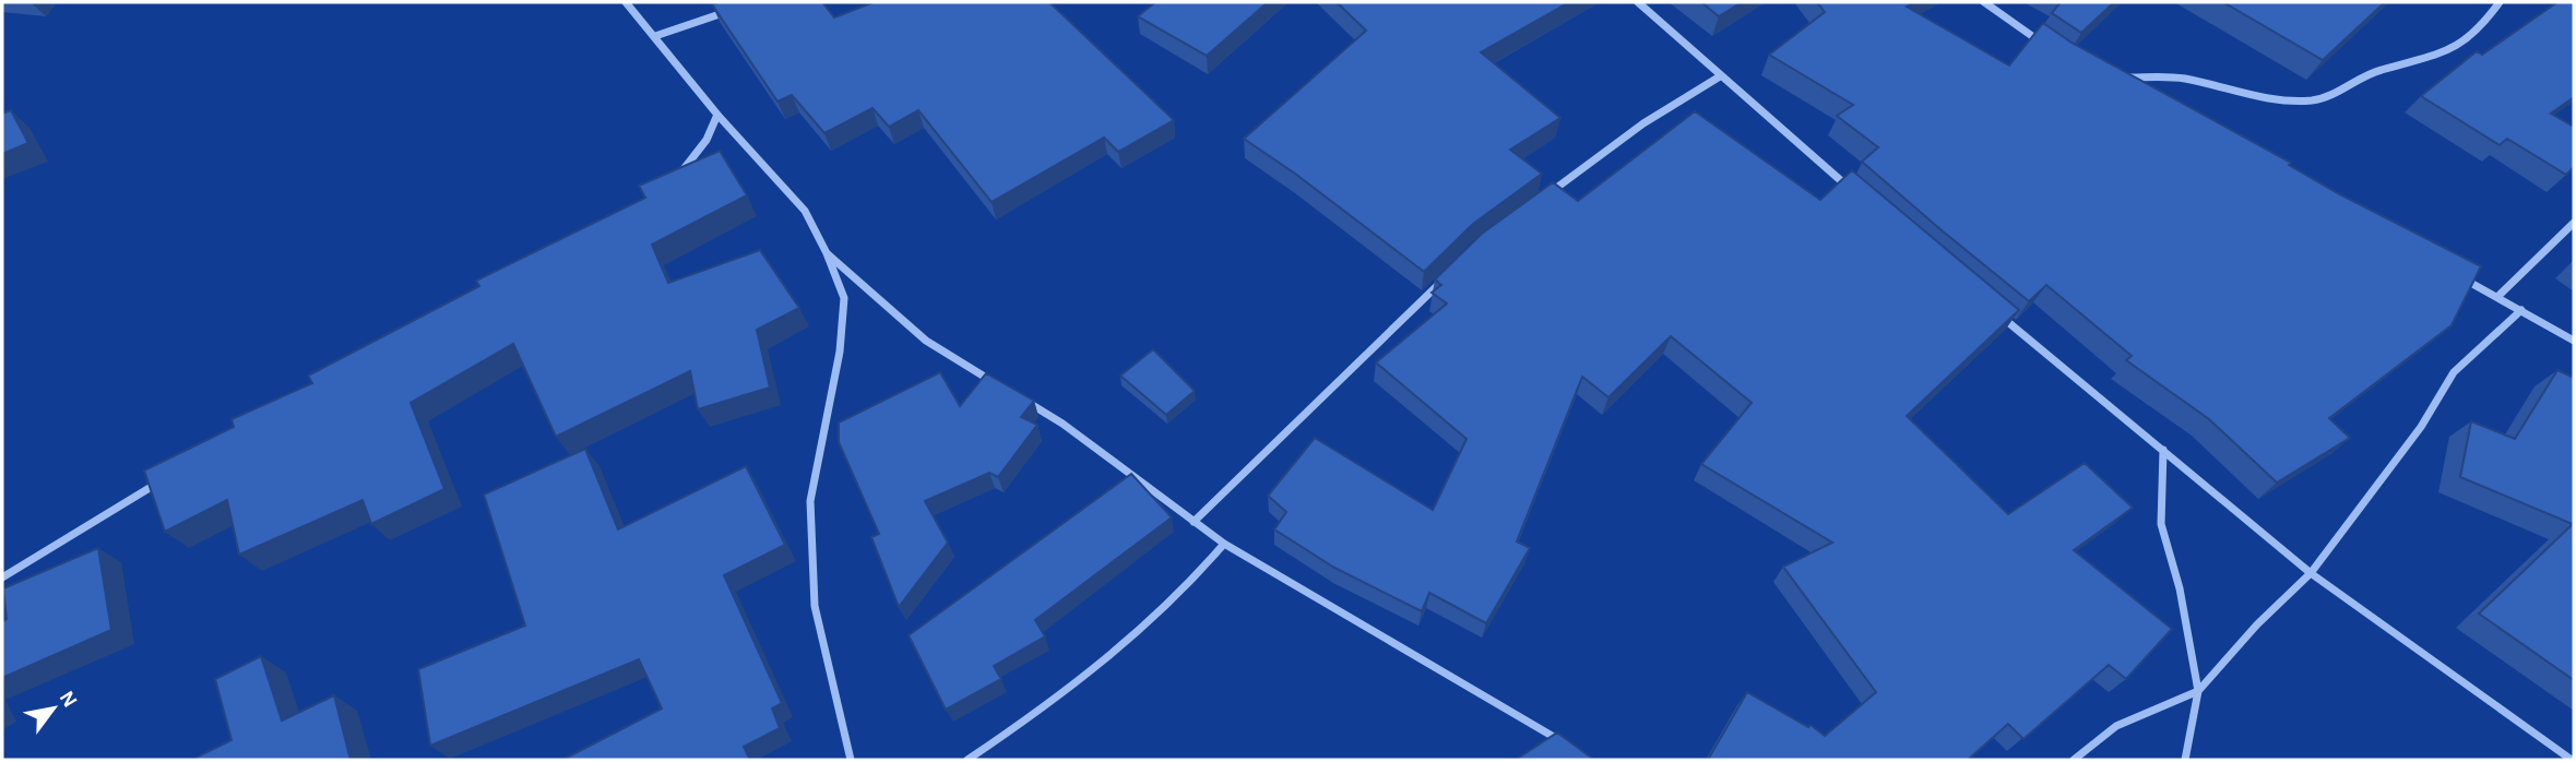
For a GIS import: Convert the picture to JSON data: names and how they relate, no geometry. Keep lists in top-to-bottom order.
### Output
{
  "north": "top right"
}
